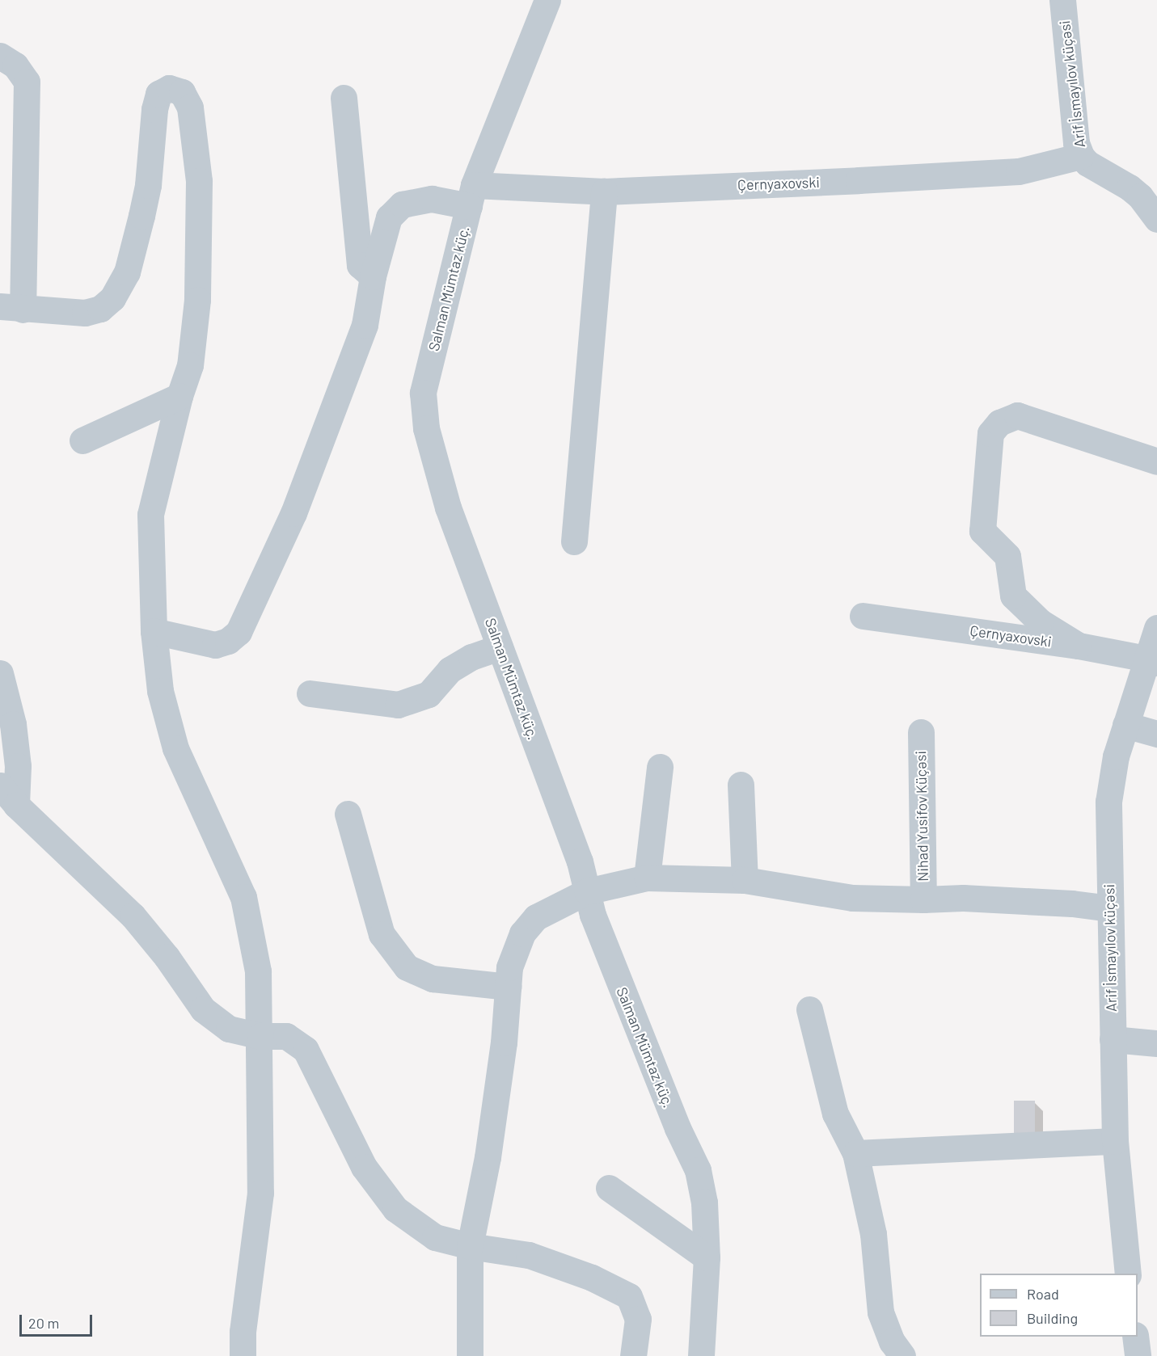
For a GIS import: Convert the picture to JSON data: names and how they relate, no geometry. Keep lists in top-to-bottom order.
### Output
{
  "streets": {
    "street": [
      "Arif İsmayılov küçəsi",
      "Çernyaxovski",
      "Salman Mümtaz küç.",
      "Nihad Yusifov Küçəsi"
    ]
  },
  "crossings": [
    ["Arif İsmayılov küçəsi", "Çernyaxovski"],
    ["Çernyaxovski", "Salman Mümtaz küç."]
  ],
  "legend": ["Road", "Building"],
  "scale_bar": "20 m"
}
